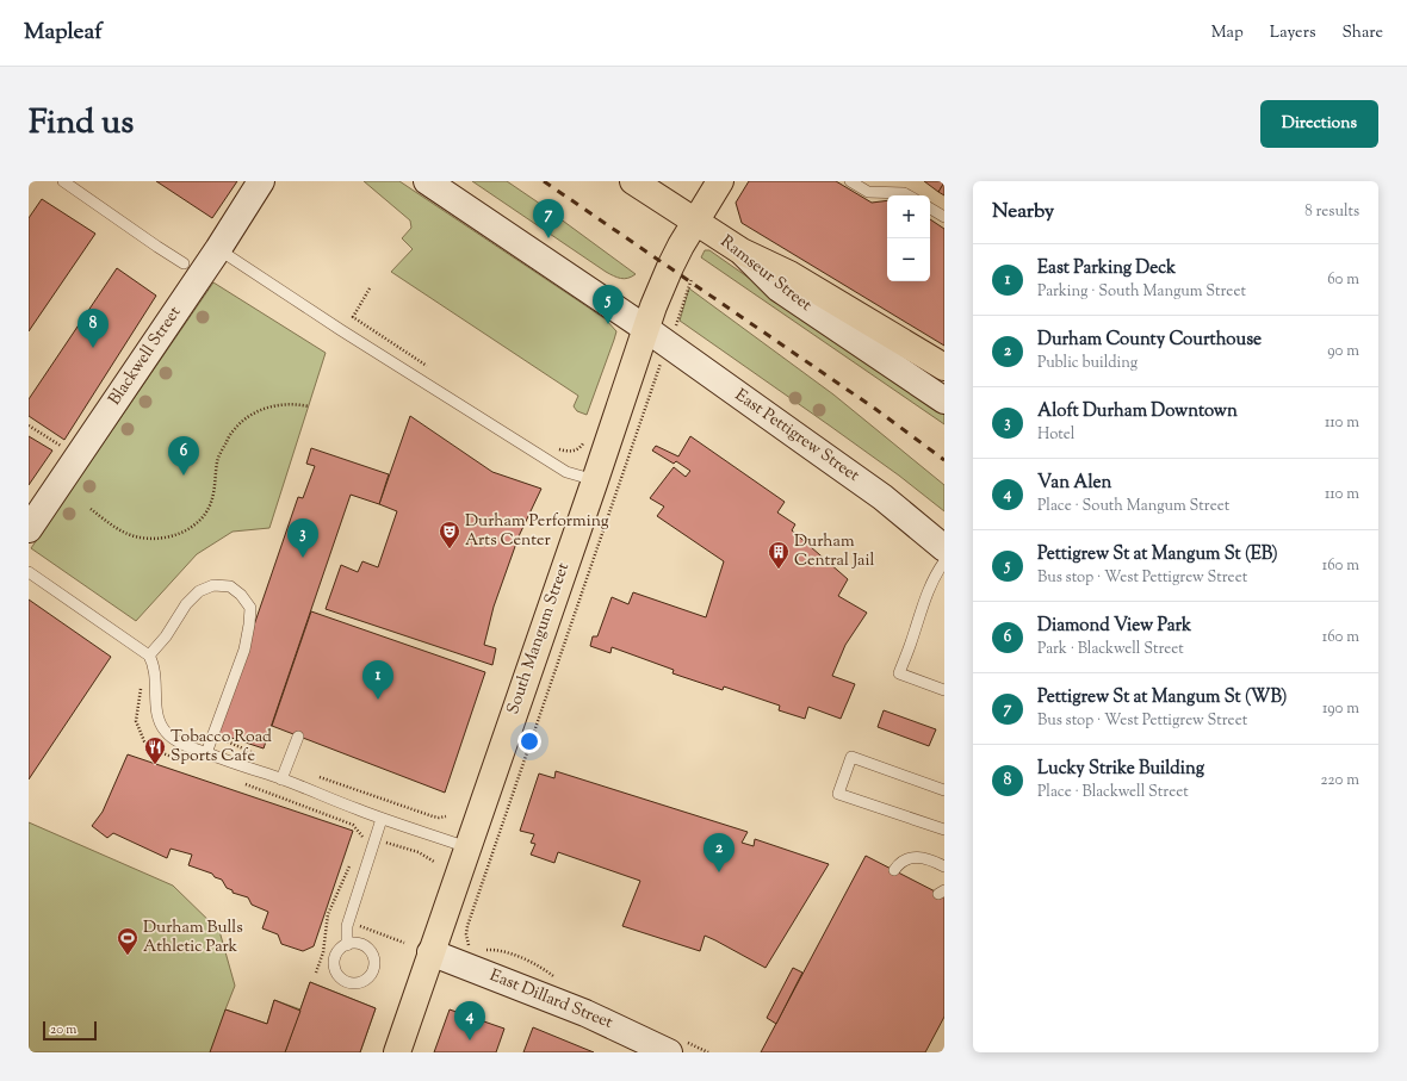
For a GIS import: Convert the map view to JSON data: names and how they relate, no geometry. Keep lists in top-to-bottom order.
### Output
{
  "streets": {
    "main road": ["Ramseur Street", "South Mangum Street"],
    "street": ["Blackwell Street", "East Pettigrew Street", "East Dillard Street"]
  },
  "crossings": [
    ["Ramseur Street", "South Mangum Street"],
    ["East Pettigrew Street", "South Mangum Street"],
    ["South Mangum Street", "East Dillard Street"]
  ],
  "places": {
    "theatre": ["Durham Performing Arts Center"],
    "building": ["Durham Central Jail"],
    "restaurant": ["Tobacco Road Sports Cafe"],
    "sports": ["Durham Bulls Athletic Park"]
  },
  "scale_bar": "20 m",
  "page": {
    "header": "Mapleaf",
    "nav": ["Map", "Layers", "Share"],
    "title": "Find us",
    "buttons": "Directions",
    "heading": ["Nearby", "8 results"],
    "map_buttons": ["+", "−"],
    "pins": [
      "7",
      "5",
      "8",
      "6",
      "3",
      "1",
      "2",
      "4"
    ],
    "list": [
      {
        "mark": "1",
        "name": "East Parking Deck",
        "note": "Parking · South Mangum Street",
        "value": "60 m"
      },
      {
        "mark": "2",
        "name": "Durham County Courthouse",
        "note": "Public building",
        "value": "90 m"
      },
      {
        "mark": "3",
        "name": "Aloft Durham Downtown",
        "note": "Hotel",
        "value": "110 m"
      },
      {
        "mark": "4",
        "name": "Van Alen",
        "note": "Place · South Mangum Street",
        "value": "110 m"
      },
      {
        "mark": "5",
        "name": "Pettigrew St at Mangum St (EB)",
        "note": "Bus stop · West Pettigrew Street",
        "value": "160 m"
      },
      {
        "mark": "6",
        "name": "Diamond View Park",
        "note": "Park · Blackwell Street",
        "value": "160 m"
      },
      {
        "mark": "7",
        "name": "Pettigrew St at Mangum St (WB)",
        "note": "Bus stop · West Pettigrew Street",
        "value": "190 m"
      },
      {
        "mark": "8",
        "name": "Lucky Strike Building",
        "note": "Place · Blackwell Street",
        "value": "220 m"
      }
    ],
    "scale": "20 m"
  }
}
